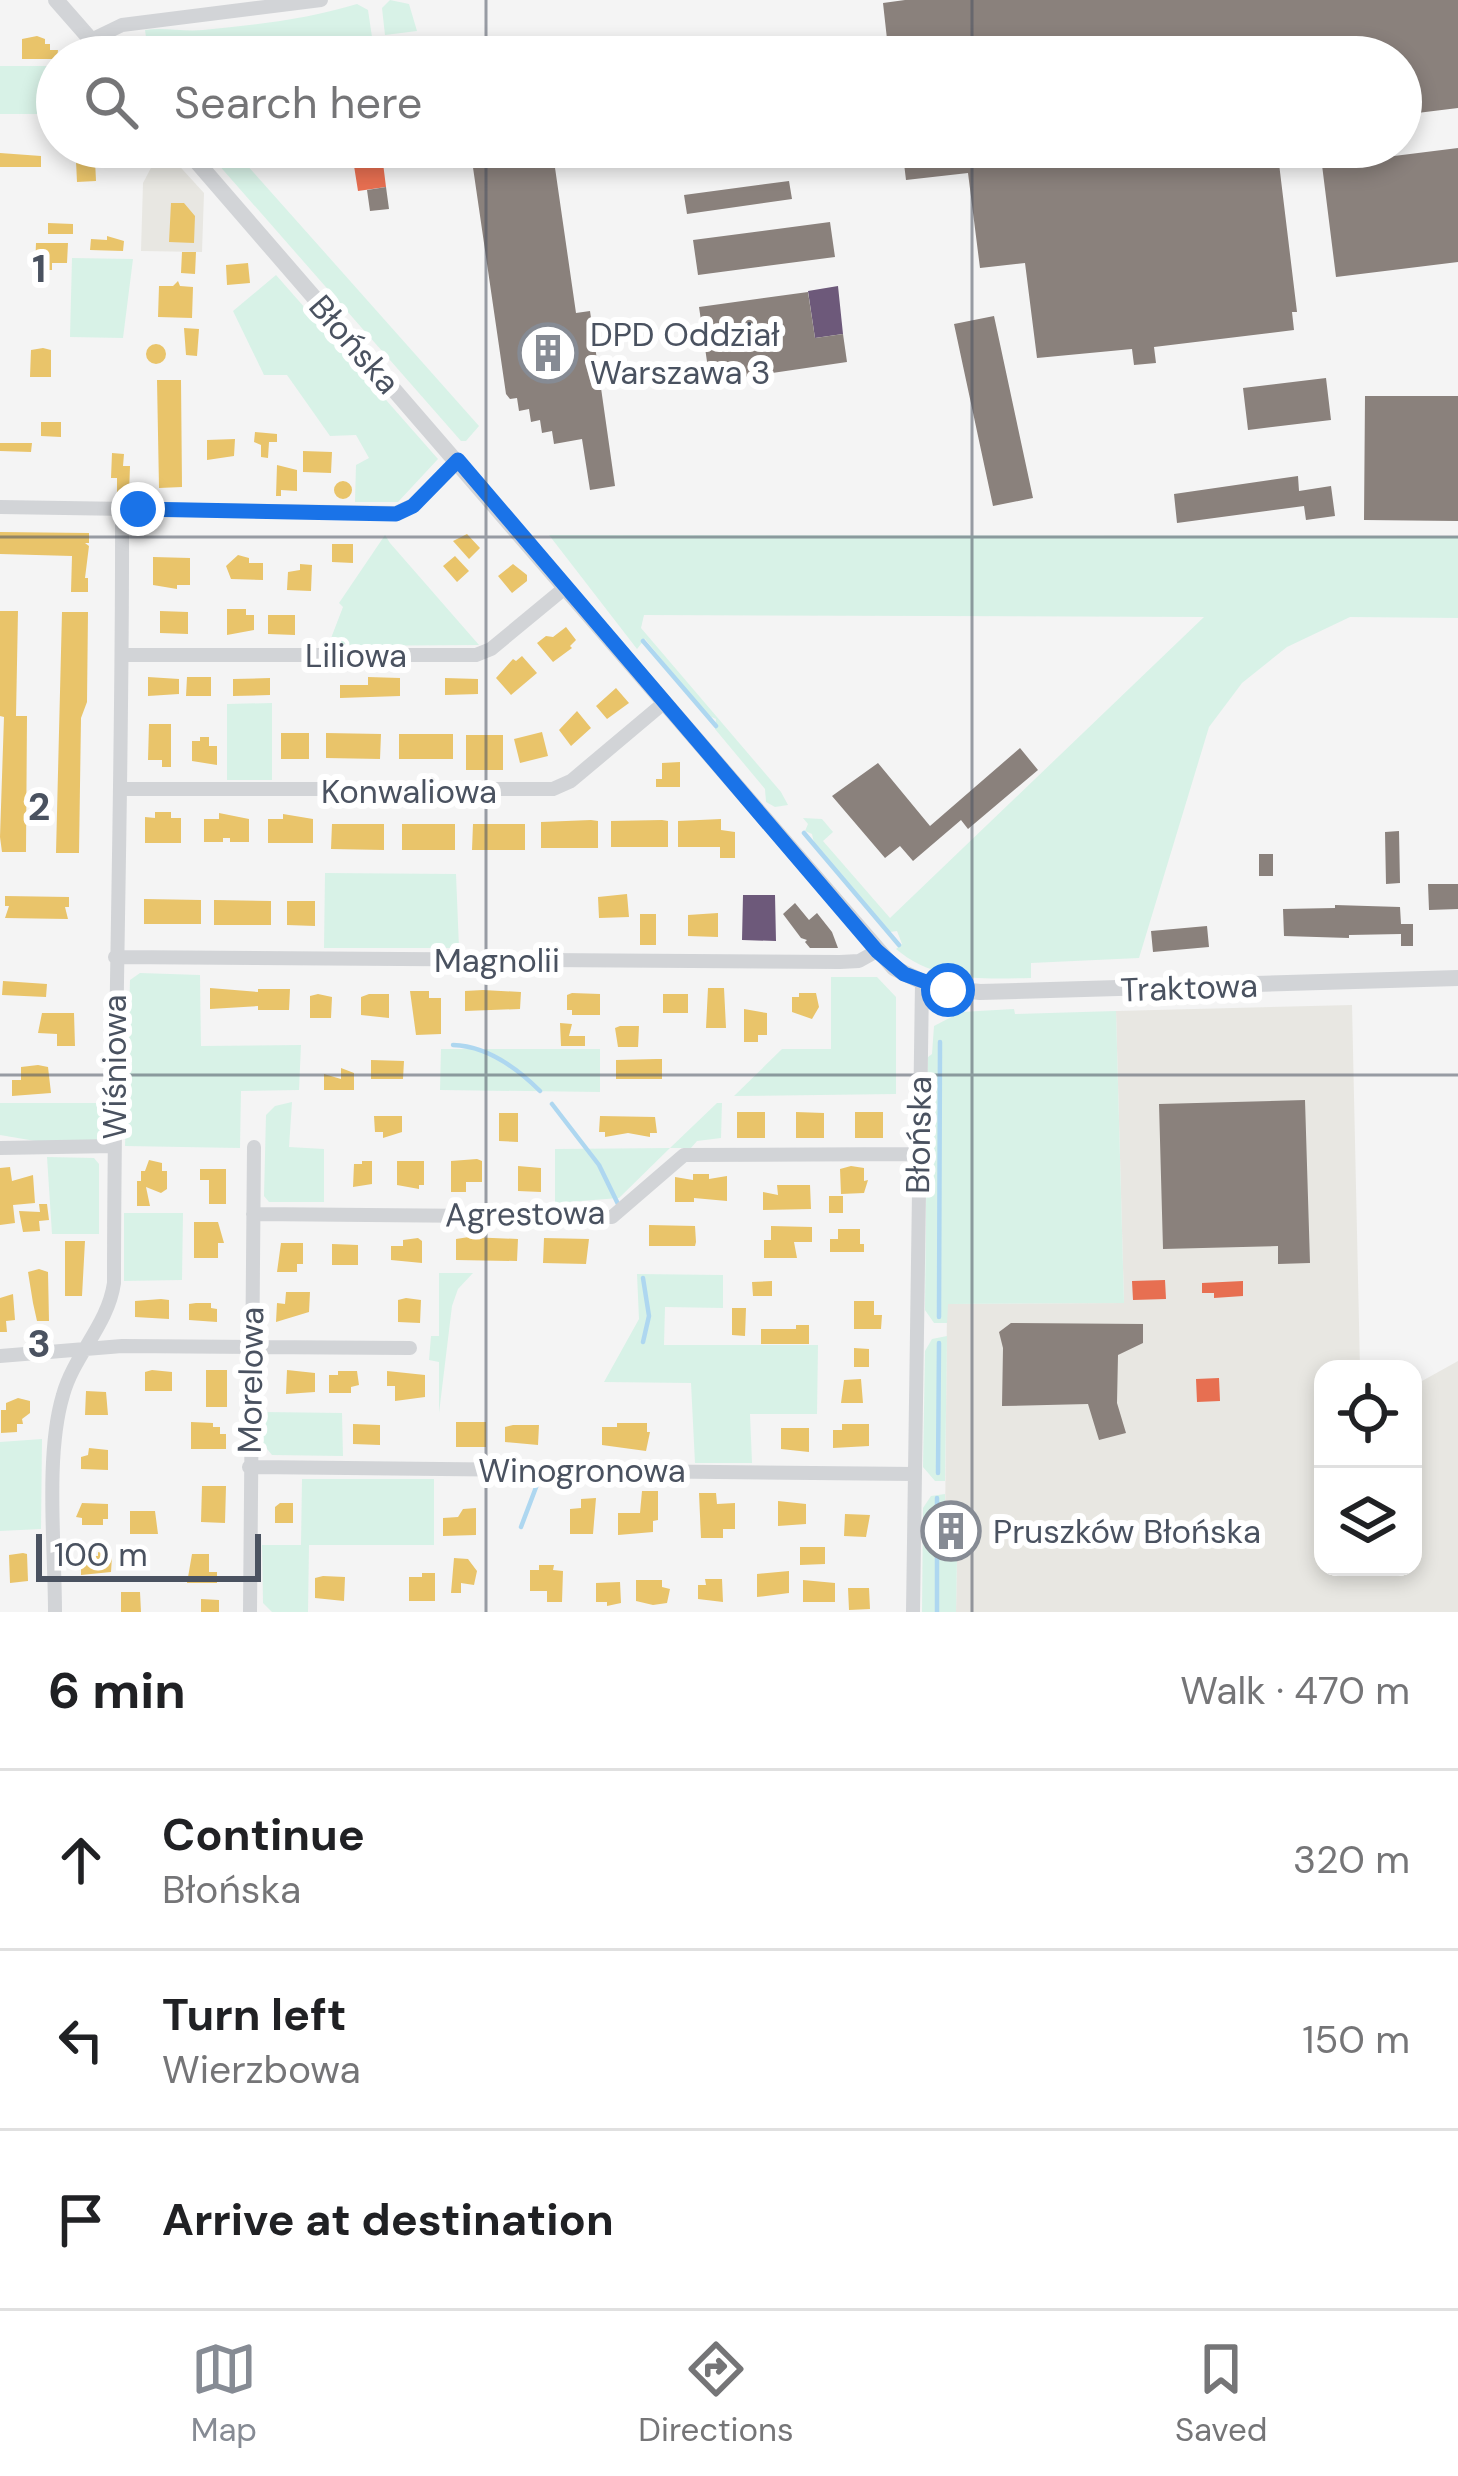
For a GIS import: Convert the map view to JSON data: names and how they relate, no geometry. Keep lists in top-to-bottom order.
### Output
{
  "streets": {
    "street": [
      "Błońska",
      "Liliowa",
      "Konwaliowa",
      "Magnolii",
      "Traktowa",
      "Wiśniowa",
      "Agrestowa",
      "Morelowa",
      "Winogronowa"
    ]
  },
  "crossings": [
    ["Błońska", "Liliowa"],
    ["Błońska", "Konwaliowa"],
    ["Błońska", "Magnolii"],
    ["Błońska", "Traktowa"],
    ["Błońska", "Agrestowa"],
    ["Błońska", "Winogronowa"],
    ["Liliowa", "Wiśniowa"],
    ["Konwaliowa", "Wiśniowa"],
    ["Magnolii", "Wiśniowa"],
    ["Agrestowa", "Morelowa"],
    ["Morelowa", "Winogronowa"]
  ],
  "places": {
    "building": ["DPD Oddział Warszawa 3", "Pruszków Błońska"]
  },
  "scale_bar": "100 m",
  "page": {
    "search": "Search here",
    "scale": "100 m",
    "heading": ["6 min", "Walk · 470 m"],
    "list": [
      ["Continue", "Błońska", "320 m"],
      ["Turn left", "Wierzbowa", "150 m"],
      "Arrive at destination"
    ],
    "nav": ["Map", "Directions", "Saved"]
  },
  "grid": {
    "rows": ["1", "2", "3"]
  }
}
